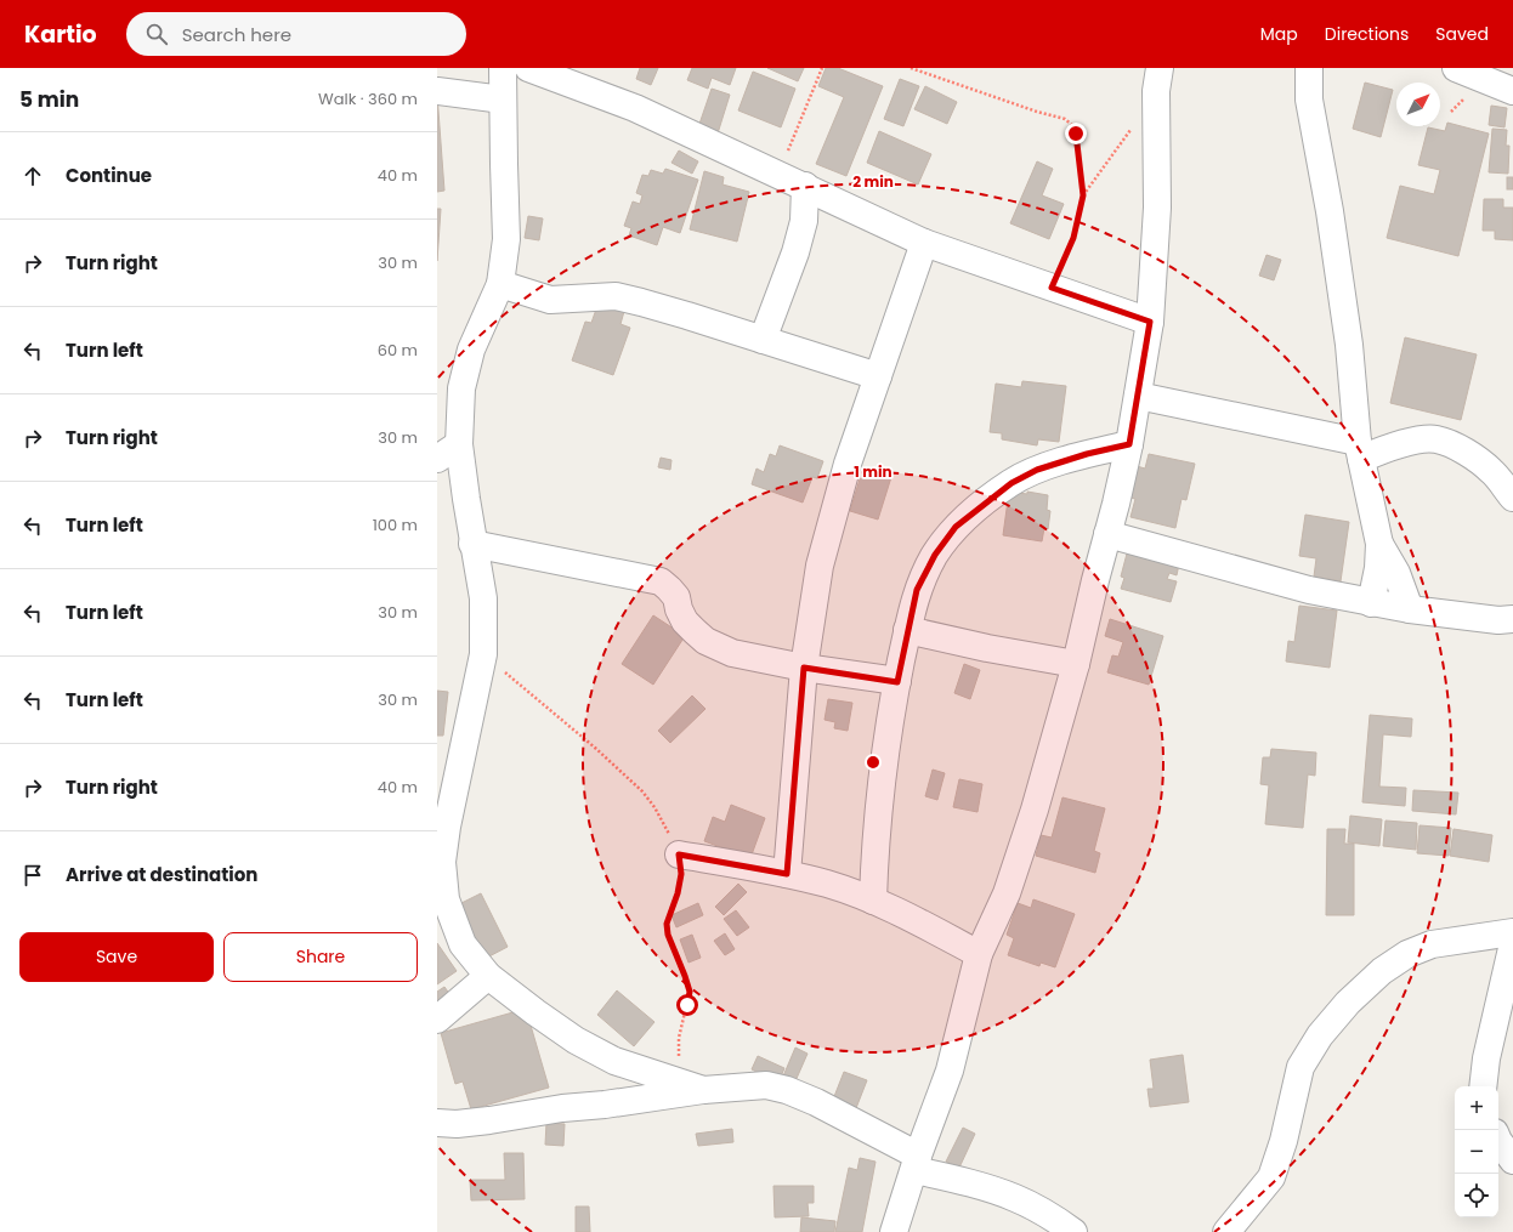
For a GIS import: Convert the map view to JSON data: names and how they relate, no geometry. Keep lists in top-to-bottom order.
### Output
{
  "north": "top right",
  "page": {
    "header": "Kartio",
    "search": "Search here",
    "nav": ["Map", "Directions", "Saved"],
    "heading": ["5 min", "Walk · 360 m"],
    "list": [
      ["Continue", "40 m"],
      ["Turn right", "30 m"],
      ["Turn left", "60 m"],
      ["Turn right", "30 m"],
      ["Turn left", "100 m"],
      ["Turn left", "30 m"],
      ["Turn left", "30 m"],
      ["Turn right", "40 m"],
      "Arrive at destination"
    ],
    "buttons": ["Save", "Share"],
    "map_buttons": ["+", "−"]
  },
  "rings": ["2 min", "1 min"]
}
